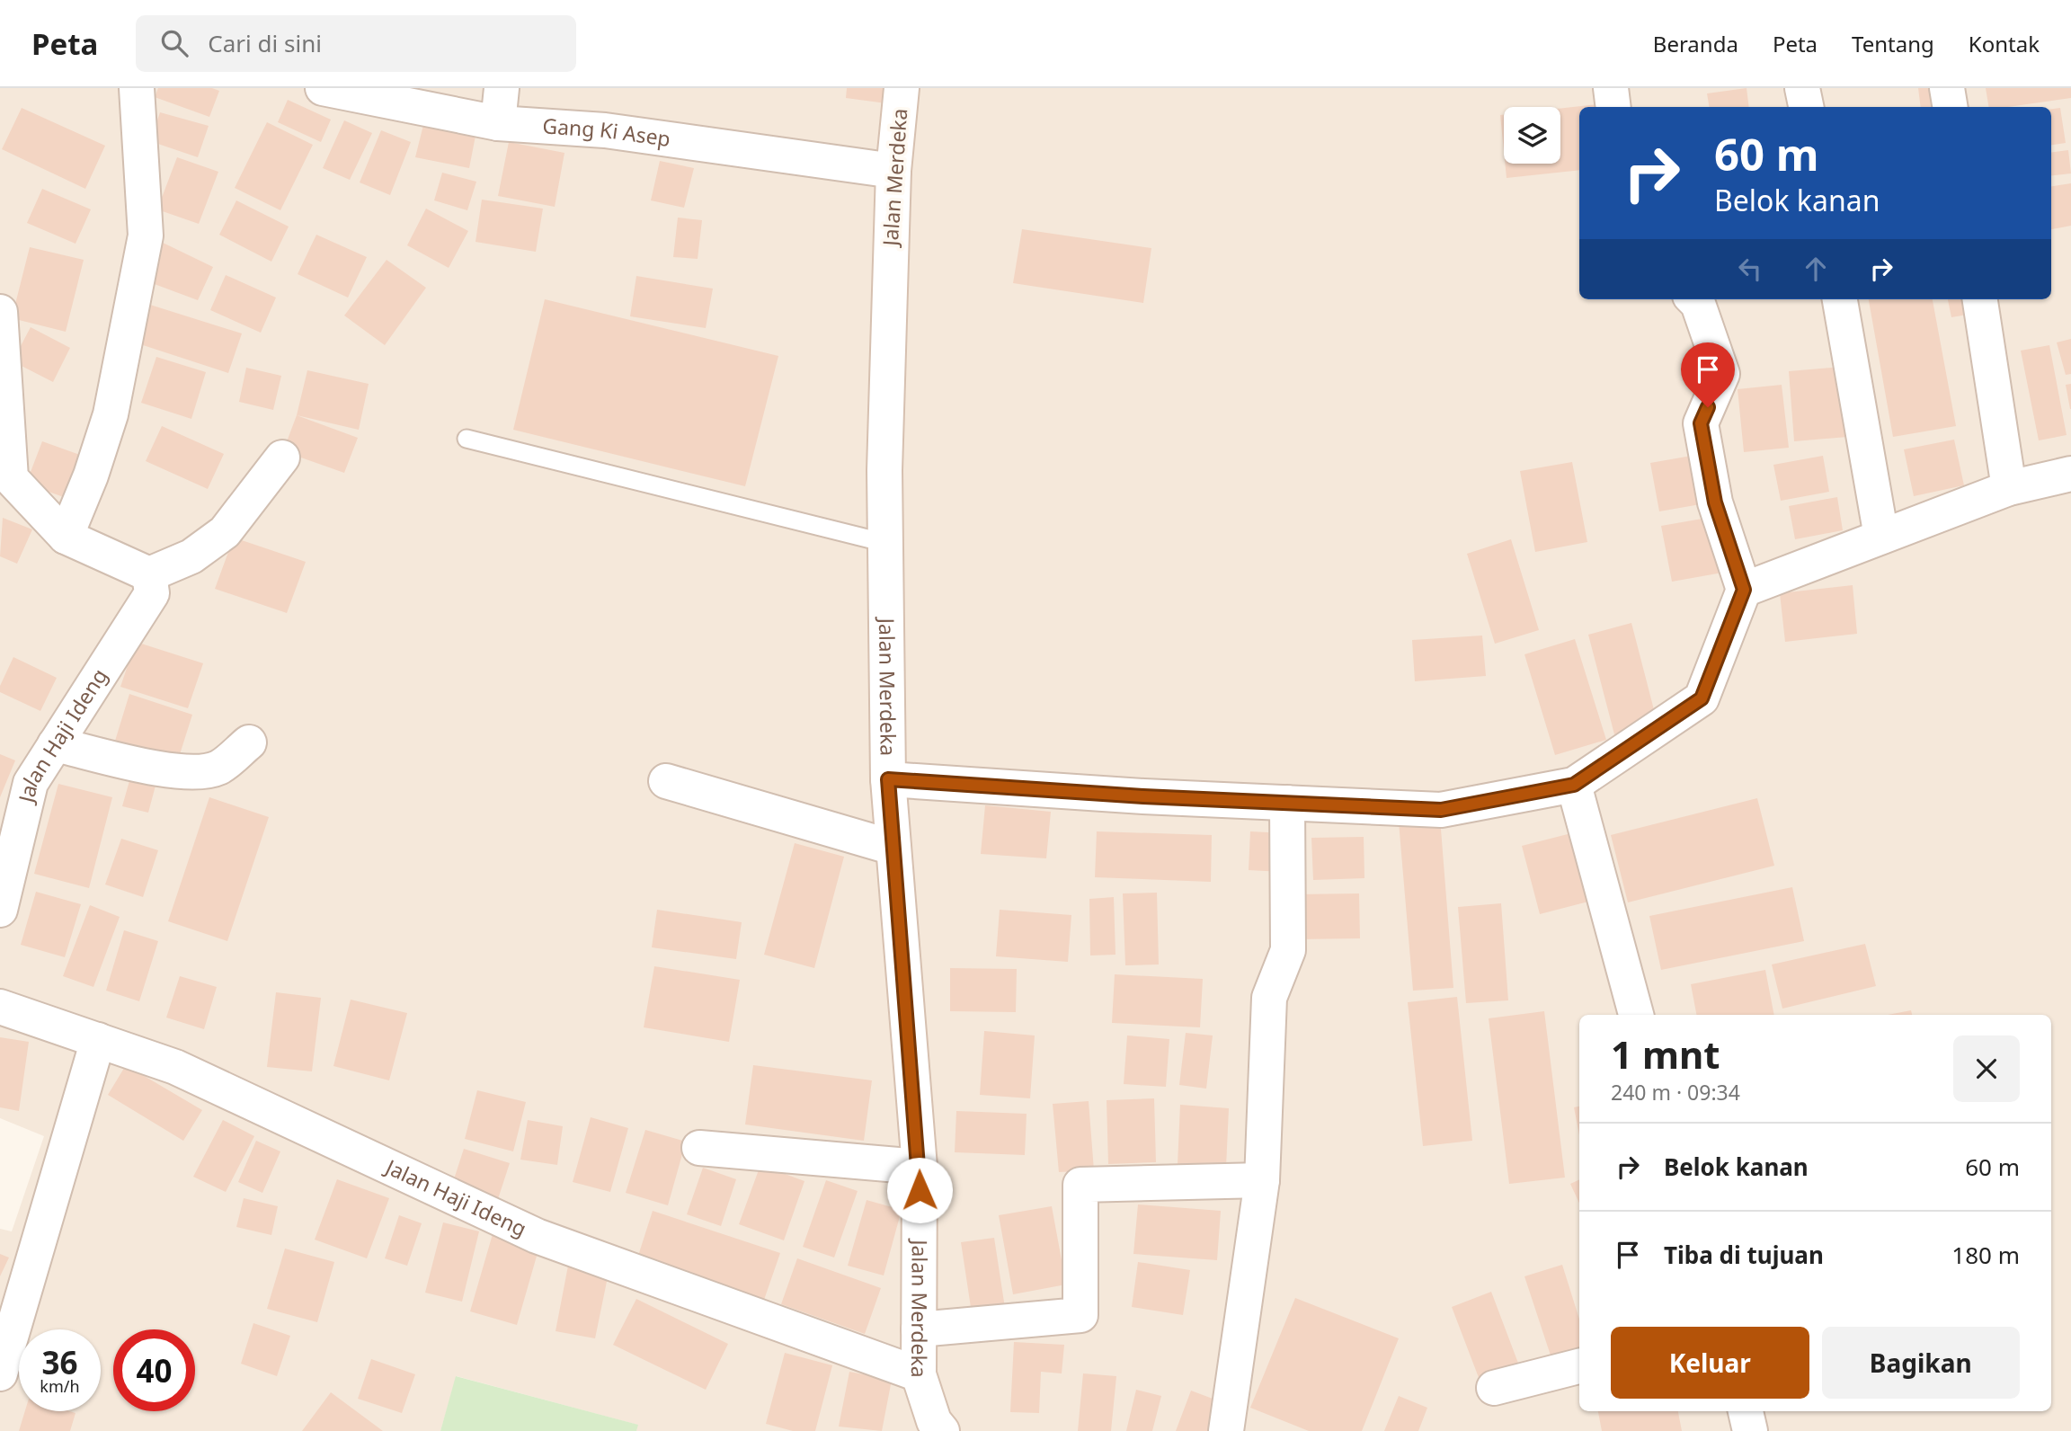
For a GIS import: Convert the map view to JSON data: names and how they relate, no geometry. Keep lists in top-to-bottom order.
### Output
{
  "streets": {
    "street": ["Gang Ki Asep", "Jalan Merdeka", "Jalan Haji Ideng"]
  },
  "crossings": [
    ["Gang Ki Asep", "Jalan Merdeka"],
    ["Jalan Merdeka", "Jalan Haji Ideng"]
  ],
  "page": {
    "header": "Peta",
    "search": "Cari di sini",
    "nav": [
      "Beranda",
      "Peta",
      "Tentang",
      "Kontak"
    ],
    "turn": ["60 m", "Belok kanan"],
    "heading": ["1 mnt", "240 m · 09:34"],
    "list": [
      {
        "name": "Belok kanan",
        "value": "60 m"
      },
      {
        "name": "Tiba di tujuan",
        "value": "180 m"
      }
    ],
    "buttons": ["Keluar", "Bagikan"],
    "speed": "36 km/h",
    "limit": "40"
  }
}
